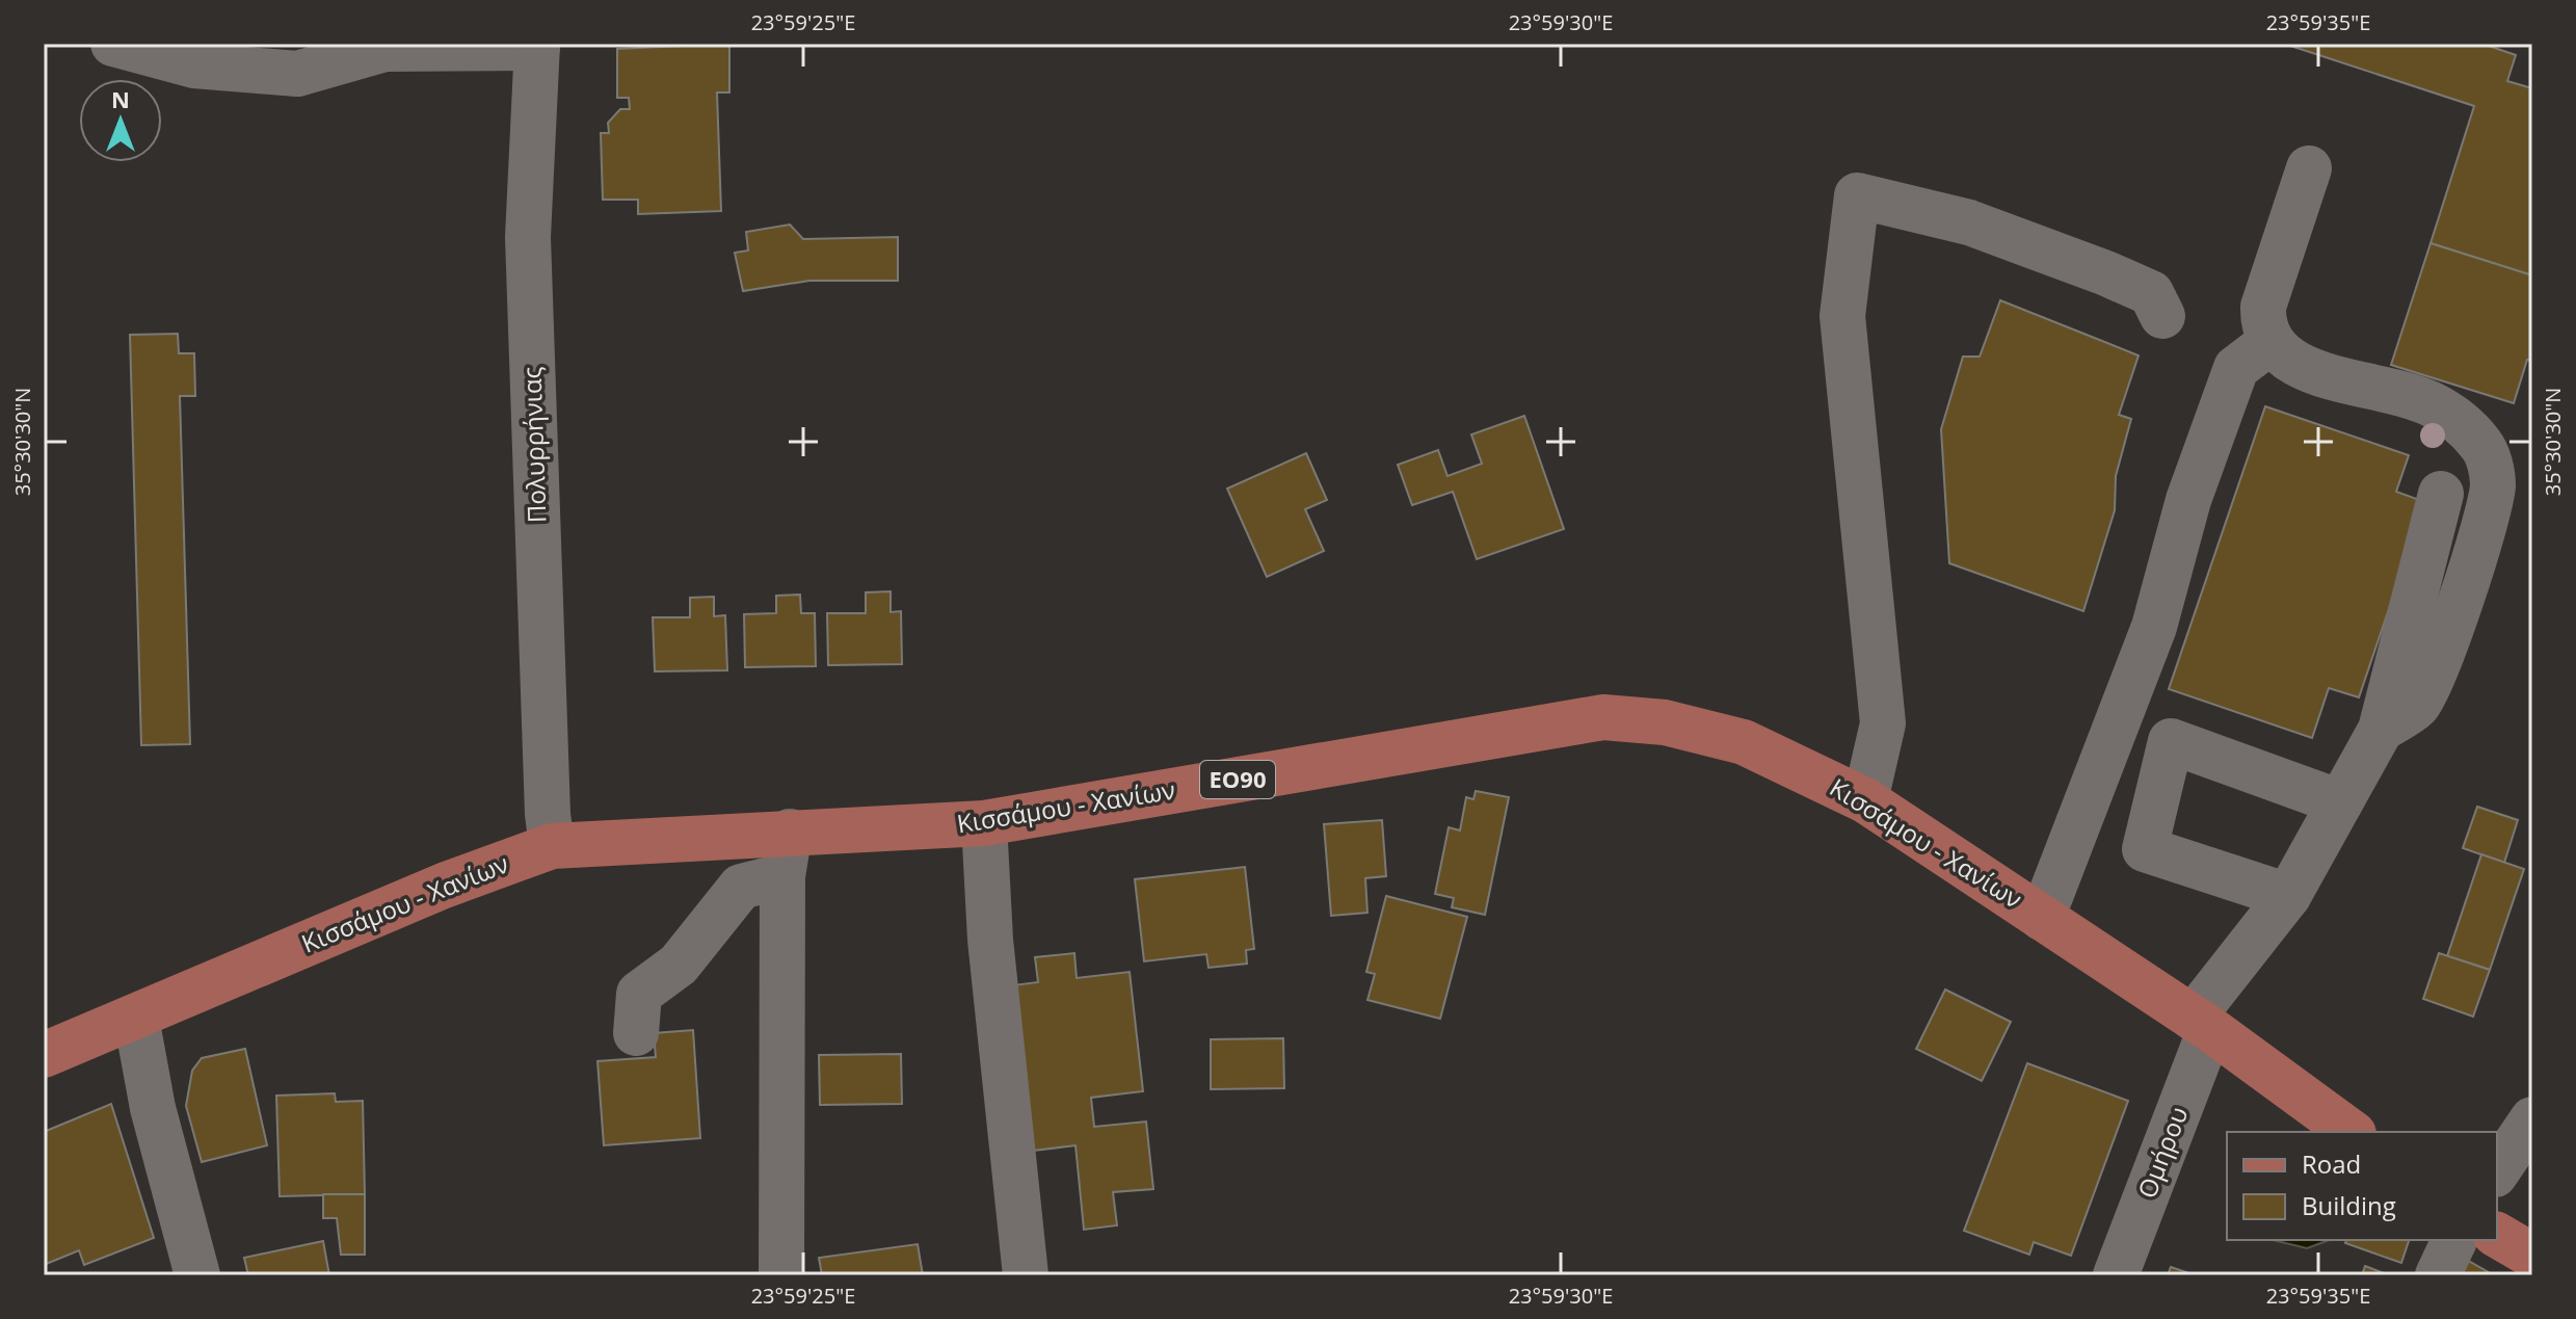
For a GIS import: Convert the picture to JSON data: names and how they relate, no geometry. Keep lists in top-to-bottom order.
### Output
{
  "streets": {
    "main road": ["ΕΟ90", "Κισσάμου - Χανίων"],
    "street": ["Πολυρρήνιας", "Ομήρου"]
  },
  "crossings": [
    ["Πολυρρήνιας", "Κισσάμου - Χανίων"],
    ["Κισσάμου - Χανίων", "Ομήρου"]
  ],
  "legend": ["Road", "Building"],
  "north": "top",
  "coordinates": [
    "23°59'25\"E",
    "23°59'30\"E",
    "23°59'35\"E",
    "35°30'30\"N"
  ]
}
